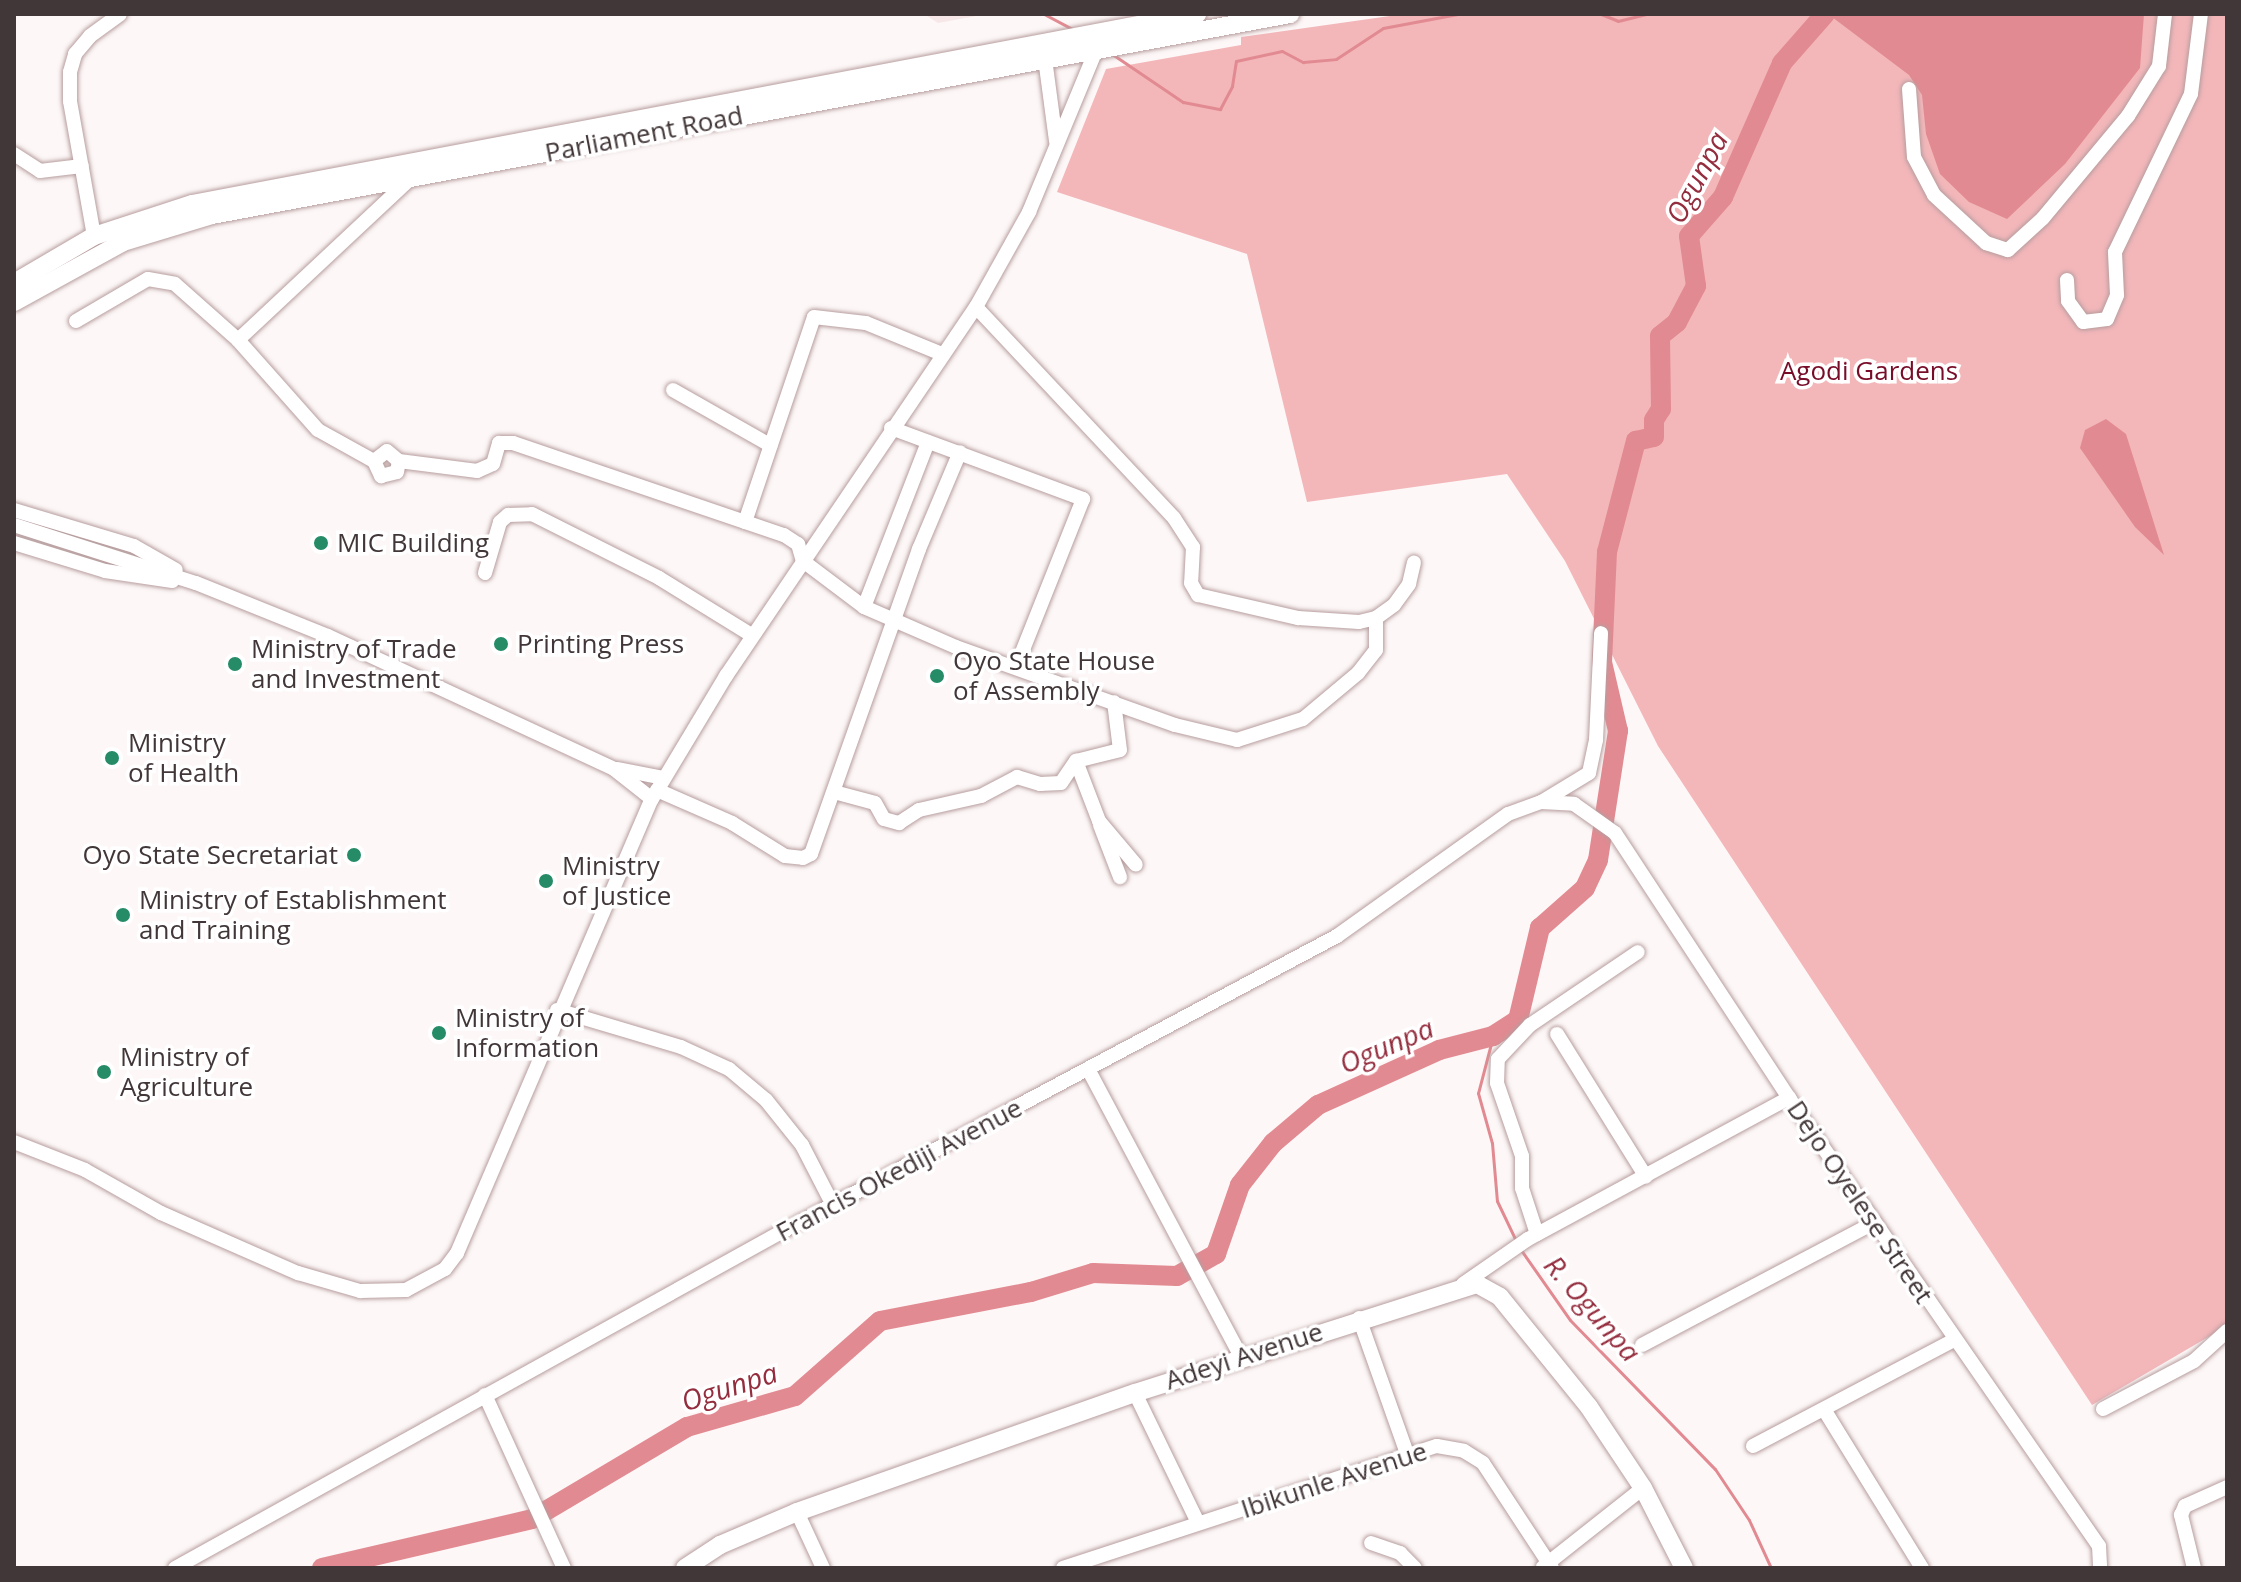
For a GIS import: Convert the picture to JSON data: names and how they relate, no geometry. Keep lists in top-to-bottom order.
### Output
{
  "streets": {
    "main road": ["Parliament Road", "Adeyi Avenue"],
    "street": ["Francis Okediji Avenue", "Dejo Oyelese Street", "Ibikunle Avenue"]
  },
  "crossings": [
    ["Francis Okediji Avenue", "Dejo Oyelese Street"]
  ],
  "water": ["Ogunpa", "R. Ogunpa"],
  "parks": ["Agodi Gardens"],
  "places": [
    "MIC Building",
    "Printing Press",
    "Ministry of Trade and Investment",
    "Oyo State House of Assembly",
    "Ministry of Health",
    "Oyo State Secretariat",
    "Ministry of Justice",
    "Ministry of Establishment and Training",
    "Ministry of Information",
    "Ministry of Agriculture"
  ]
}
